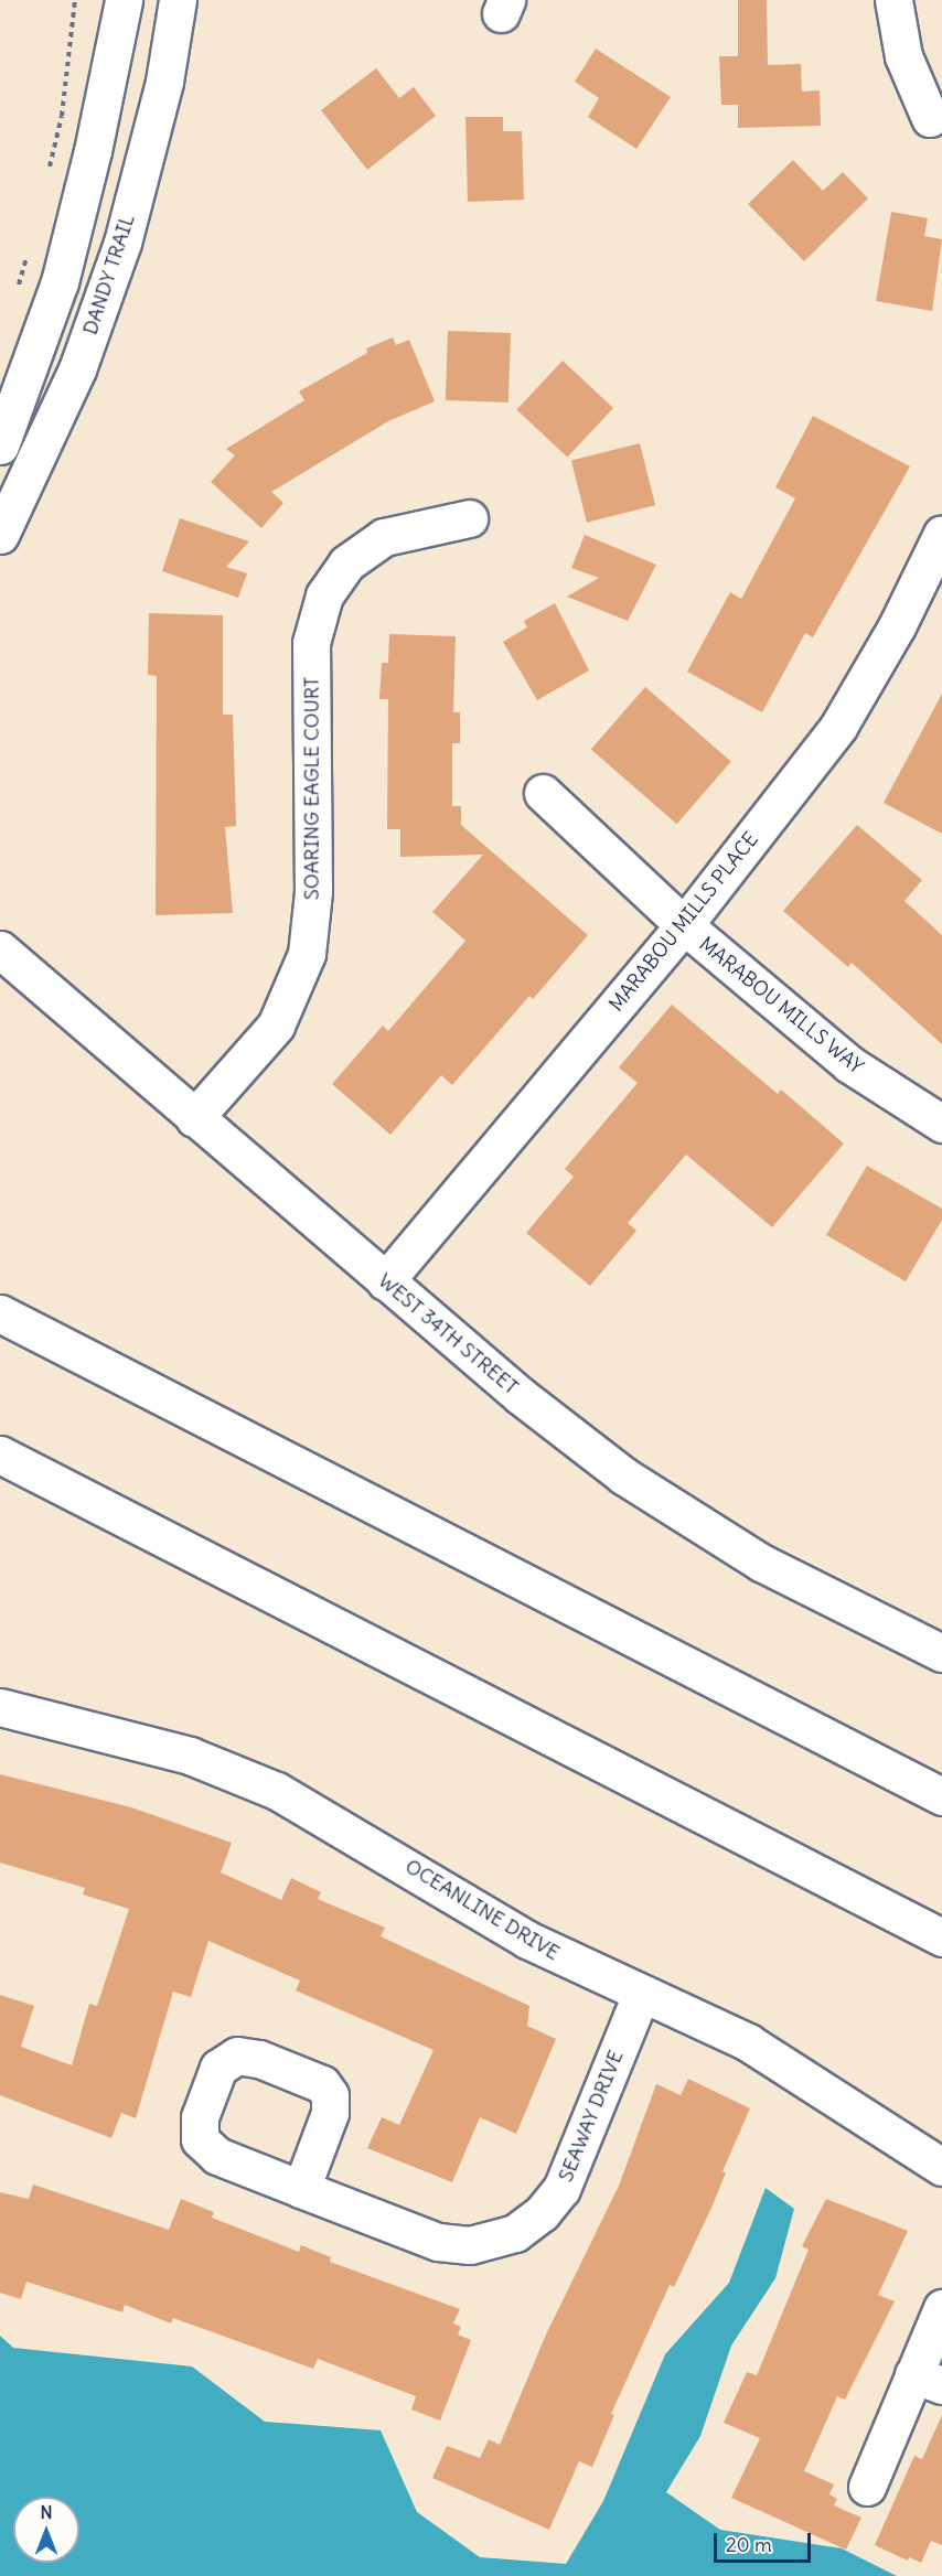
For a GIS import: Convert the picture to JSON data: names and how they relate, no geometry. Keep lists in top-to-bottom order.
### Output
{
  "streets": {
    "main road": [
      "DANDY TRAIL",
      "SOARING EAGLE COURT",
      "MARABOU MILLS PLACE",
      "MARABOU MILLS WAY",
      "WEST 34TH STREET",
      "OCEANLINE DRIVE",
      "SEAWAY DRIVE"
    ]
  },
  "crossings": [
    ["SOARING EAGLE COURT", "WEST 34TH STREET"],
    ["MARABOU MILLS PLACE", "MARABOU MILLS WAY"],
    ["MARABOU MILLS PLACE", "WEST 34TH STREET"],
    ["OCEANLINE DRIVE", "SEAWAY DRIVE"]
  ],
  "scale_bar": "20 m",
  "north": "top"
}
